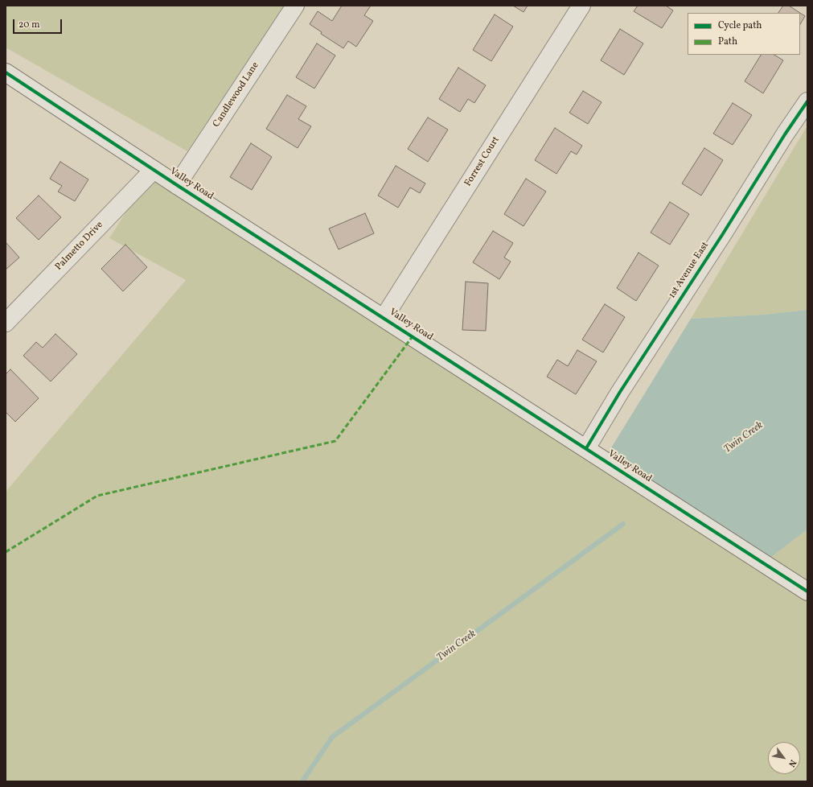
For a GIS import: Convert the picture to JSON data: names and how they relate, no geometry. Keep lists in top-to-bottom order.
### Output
{
  "streets": {
    "street": [
      "Candlewood Lane",
      "Forrest Court",
      "Valley Road",
      "Palmetto Drive",
      "1st Avenue East"
    ]
  },
  "crossings": [
    ["Candlewood Lane", "Valley Road"],
    ["Forrest Court", "Valley Road"],
    ["Valley Road", "Palmetto Drive"],
    ["Valley Road", "1st Avenue East"]
  ],
  "water": ["Twin Creek"],
  "legend": ["Cycle path", "Path"],
  "scale_bar": "20 m",
  "north": "bottom right"
}
